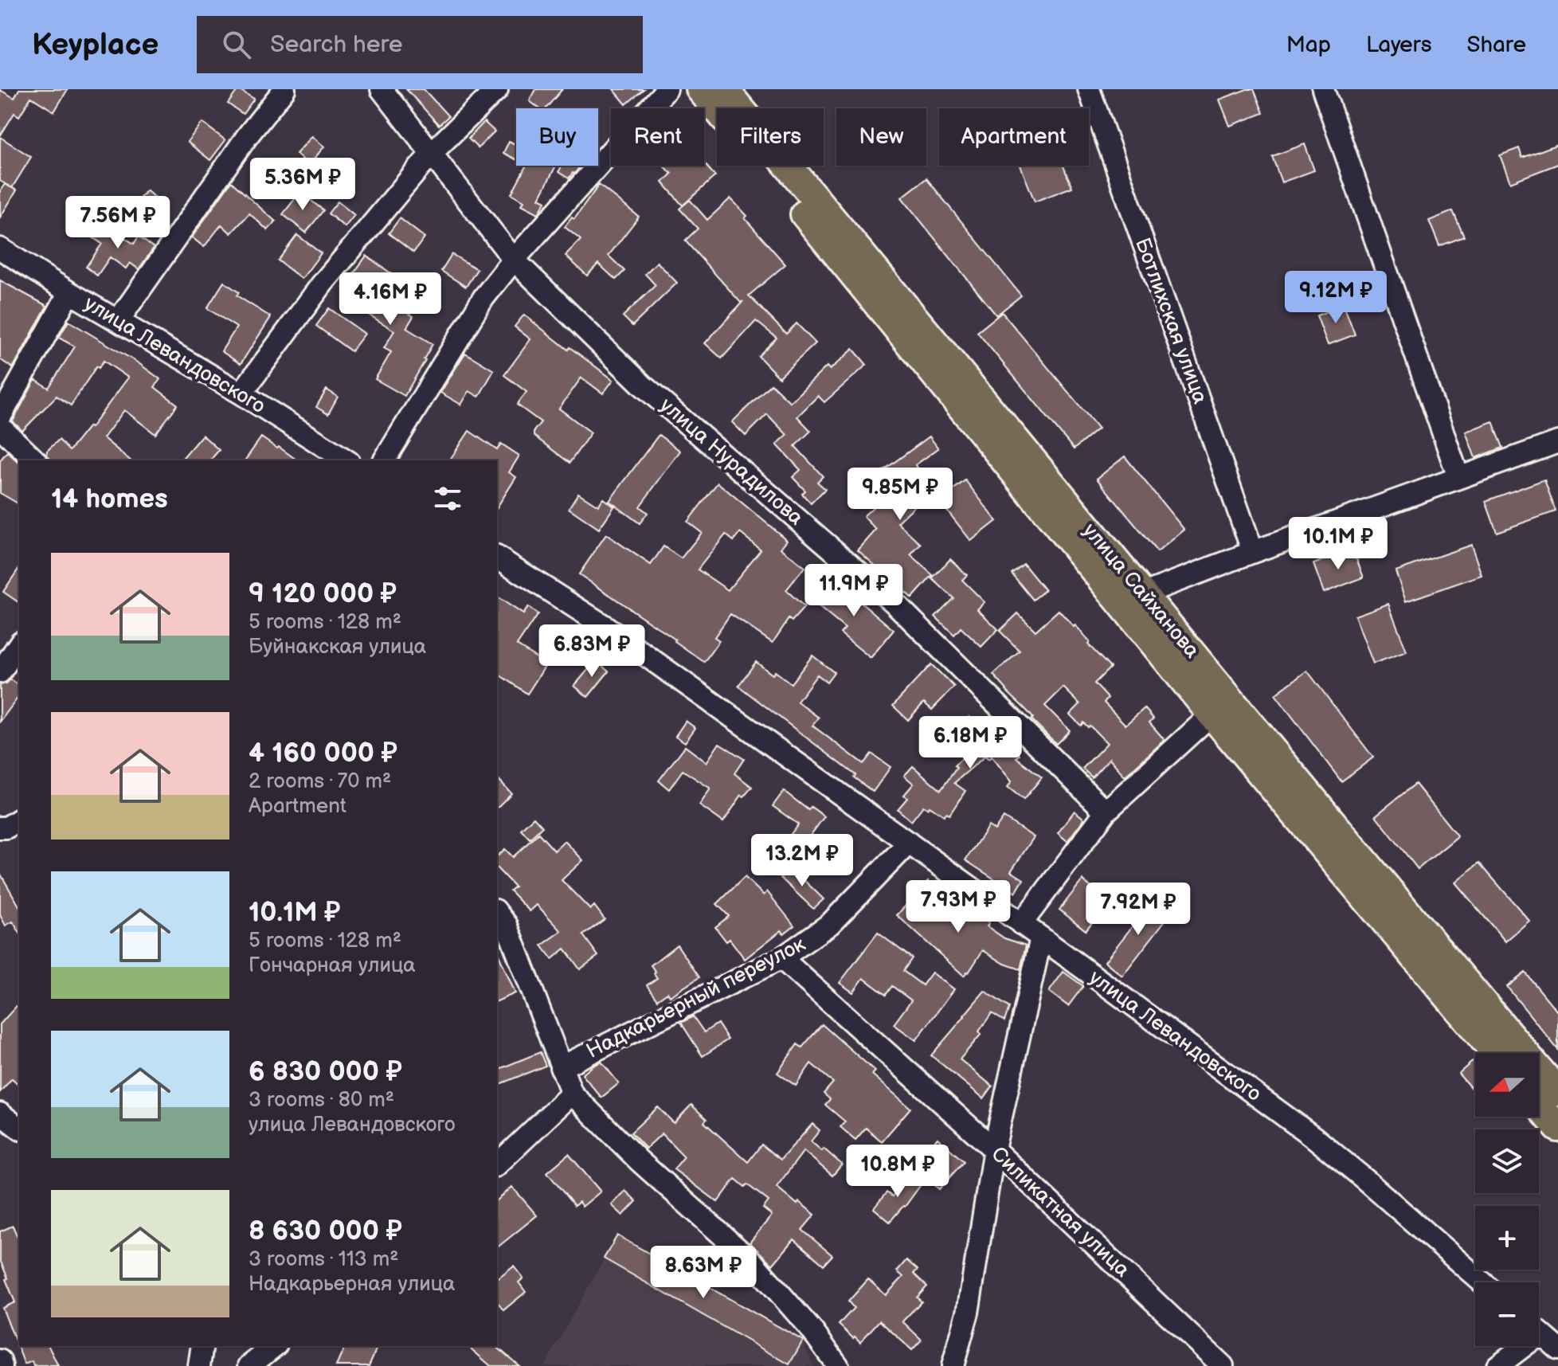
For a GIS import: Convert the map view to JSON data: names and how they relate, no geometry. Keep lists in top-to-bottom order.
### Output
{
  "streets": {
    "main road": ["улица Сайханова"],
    "street": [
      "Ботлихская улица",
      "улица Левандовского",
      "улица Нурадилова",
      "Надкарьерный переулок",
      "Силикатная улица"
    ]
  },
  "crossings": [
    ["улица Левандовского", "Надкарьерный переулок"],
    ["Надкарьерный переулок", "Силикатная улица"]
  ],
  "north": "left",
  "page": {
    "header": "Keyplace",
    "search": "Search here",
    "nav": ["Map", "Layers", "Share"],
    "chip": [
      "Buy",
      "Rent",
      "Filters",
      "New",
      "Apartment"
    ],
    "price": [
      "5.36M ₽",
      "7.56M ₽",
      "9.12M ₽",
      "4.16M ₽",
      "9.85M ₽",
      "10.1M ₽",
      "11.9M ₽",
      "6.83M ₽",
      "6.18M ₽",
      "13.2M ₽",
      "7.93M ₽",
      "7.92M ₽",
      "10.8M ₽",
      "8.63M ₽"
    ],
    "heading": "14 homes",
    "list": [
      {
        "name": "9 120 000 ₽",
        "note": "5 rooms · 128 m² · Буйнакская улица"
      },
      {
        "name": "4 160 000 ₽",
        "note": "2 rooms · 70 m² · Apartment"
      },
      {
        "name": "10.1M ₽",
        "note": "5 rooms · 128 m² · Гончарная улица"
      },
      {
        "name": "6 830 000 ₽",
        "note": "3 rooms · 80 m² · улица Левандовского"
      },
      {
        "name": "8 630 000 ₽",
        "note": "3 rooms · 113 m² · Надкарьерная улица"
      }
    ],
    "map_buttons": ["+", "−"]
  }
}
